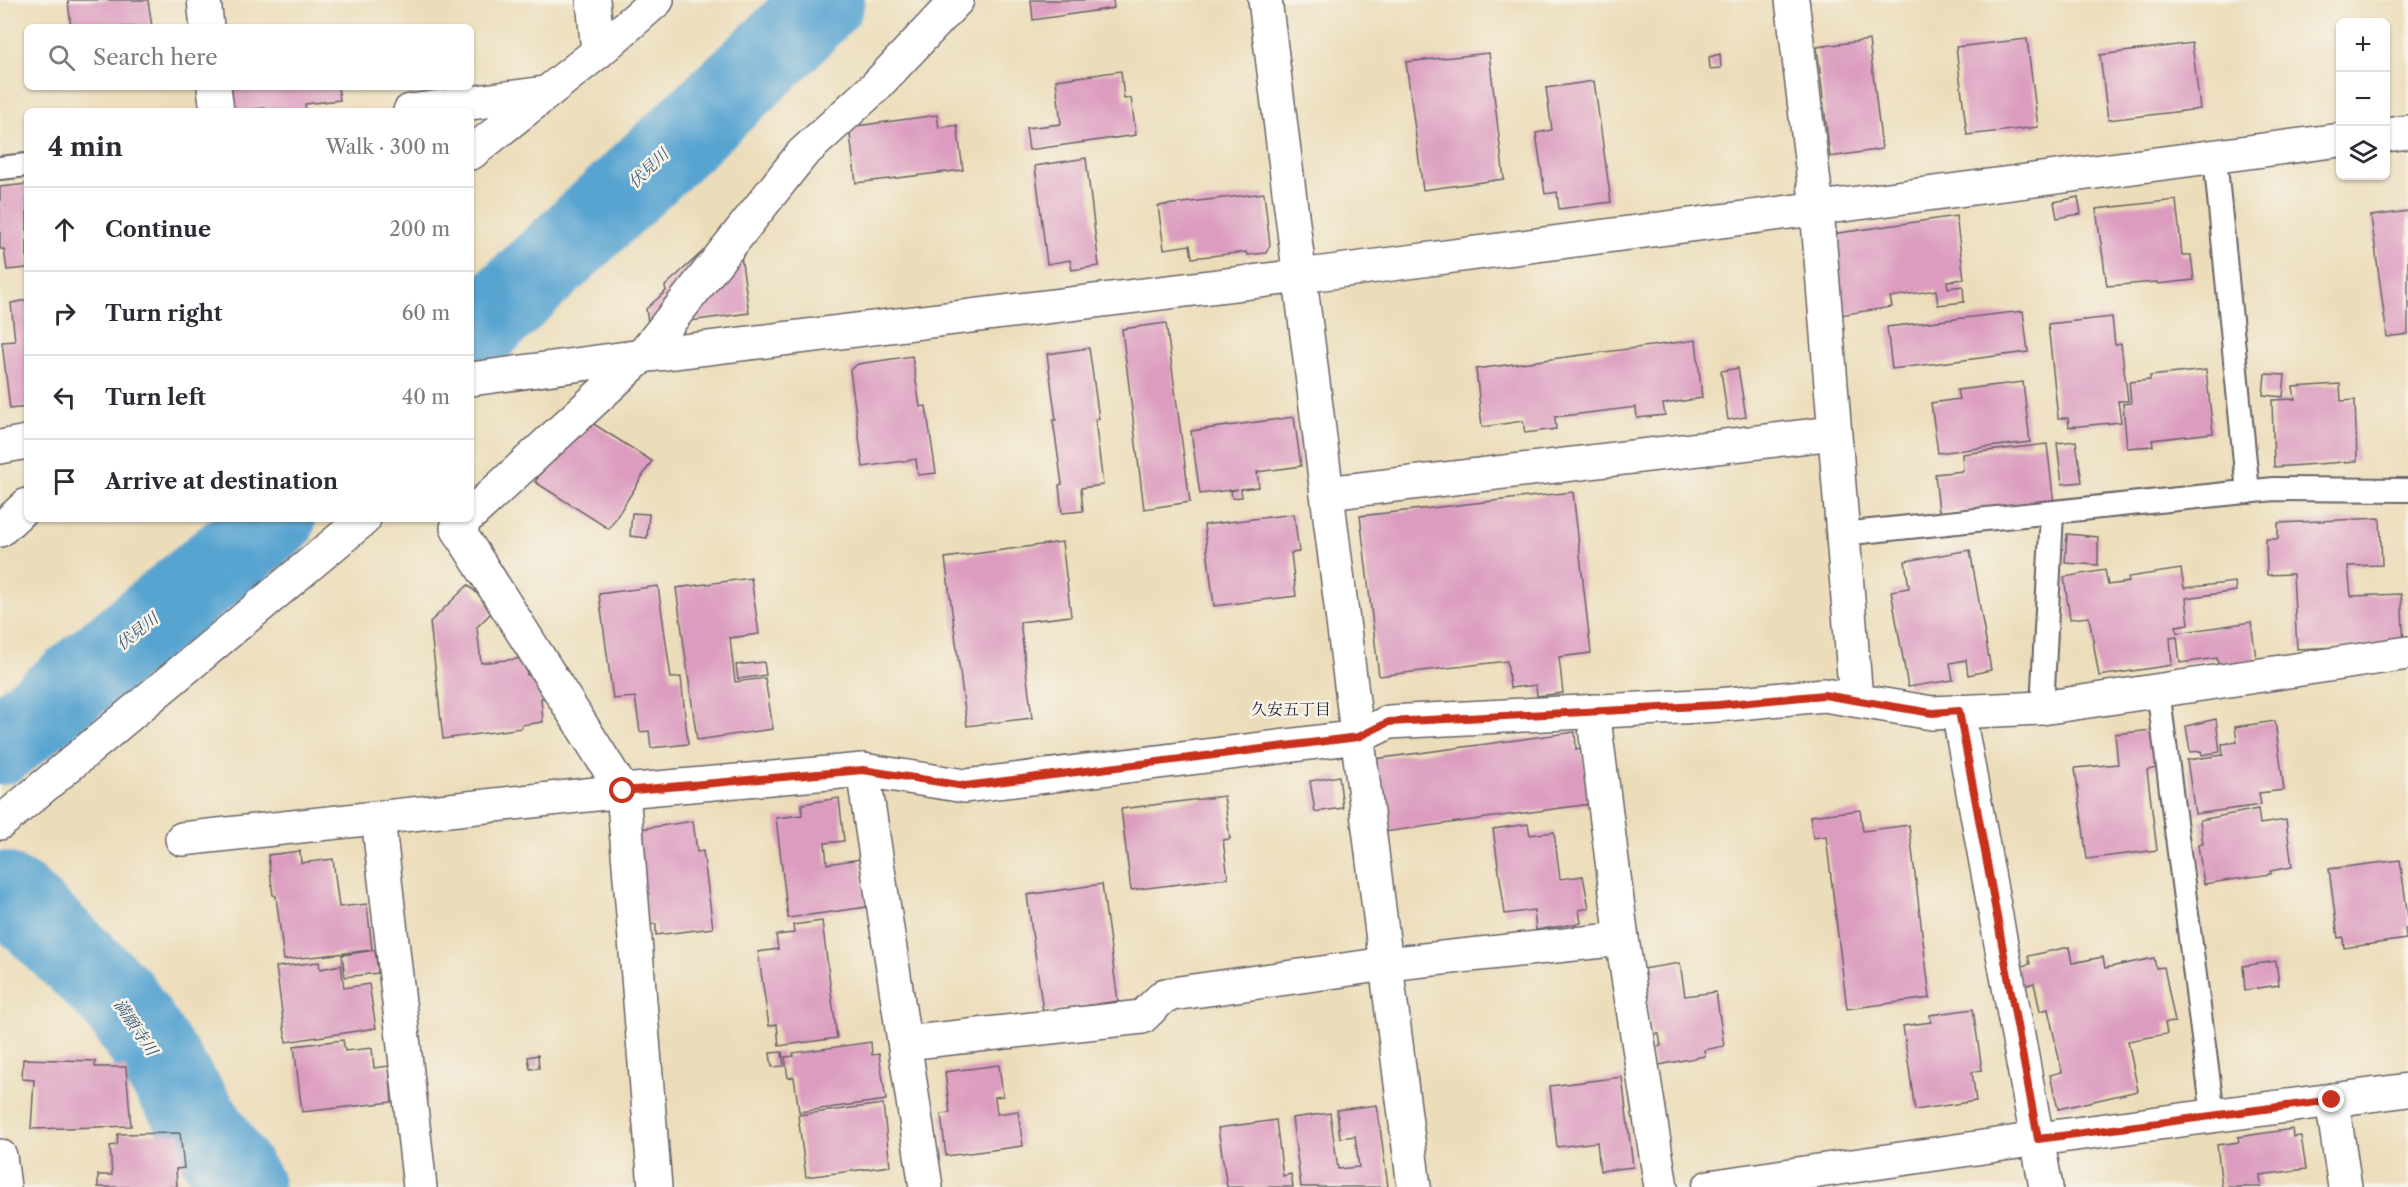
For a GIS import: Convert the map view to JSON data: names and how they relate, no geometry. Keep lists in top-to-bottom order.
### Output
{
  "districts": ["久安五丁目"],
  "water": ["伏見川", "満願寺川"],
  "page": {
    "map_buttons": ["+", "−"],
    "search": "Search here",
    "heading": ["4 min", "Walk · 300 m"],
    "list": [
      ["Continue", "200 m"],
      ["Turn right", "60 m"],
      ["Turn left", "40 m"],
      "Arrive at destination"
    ]
  }
}
